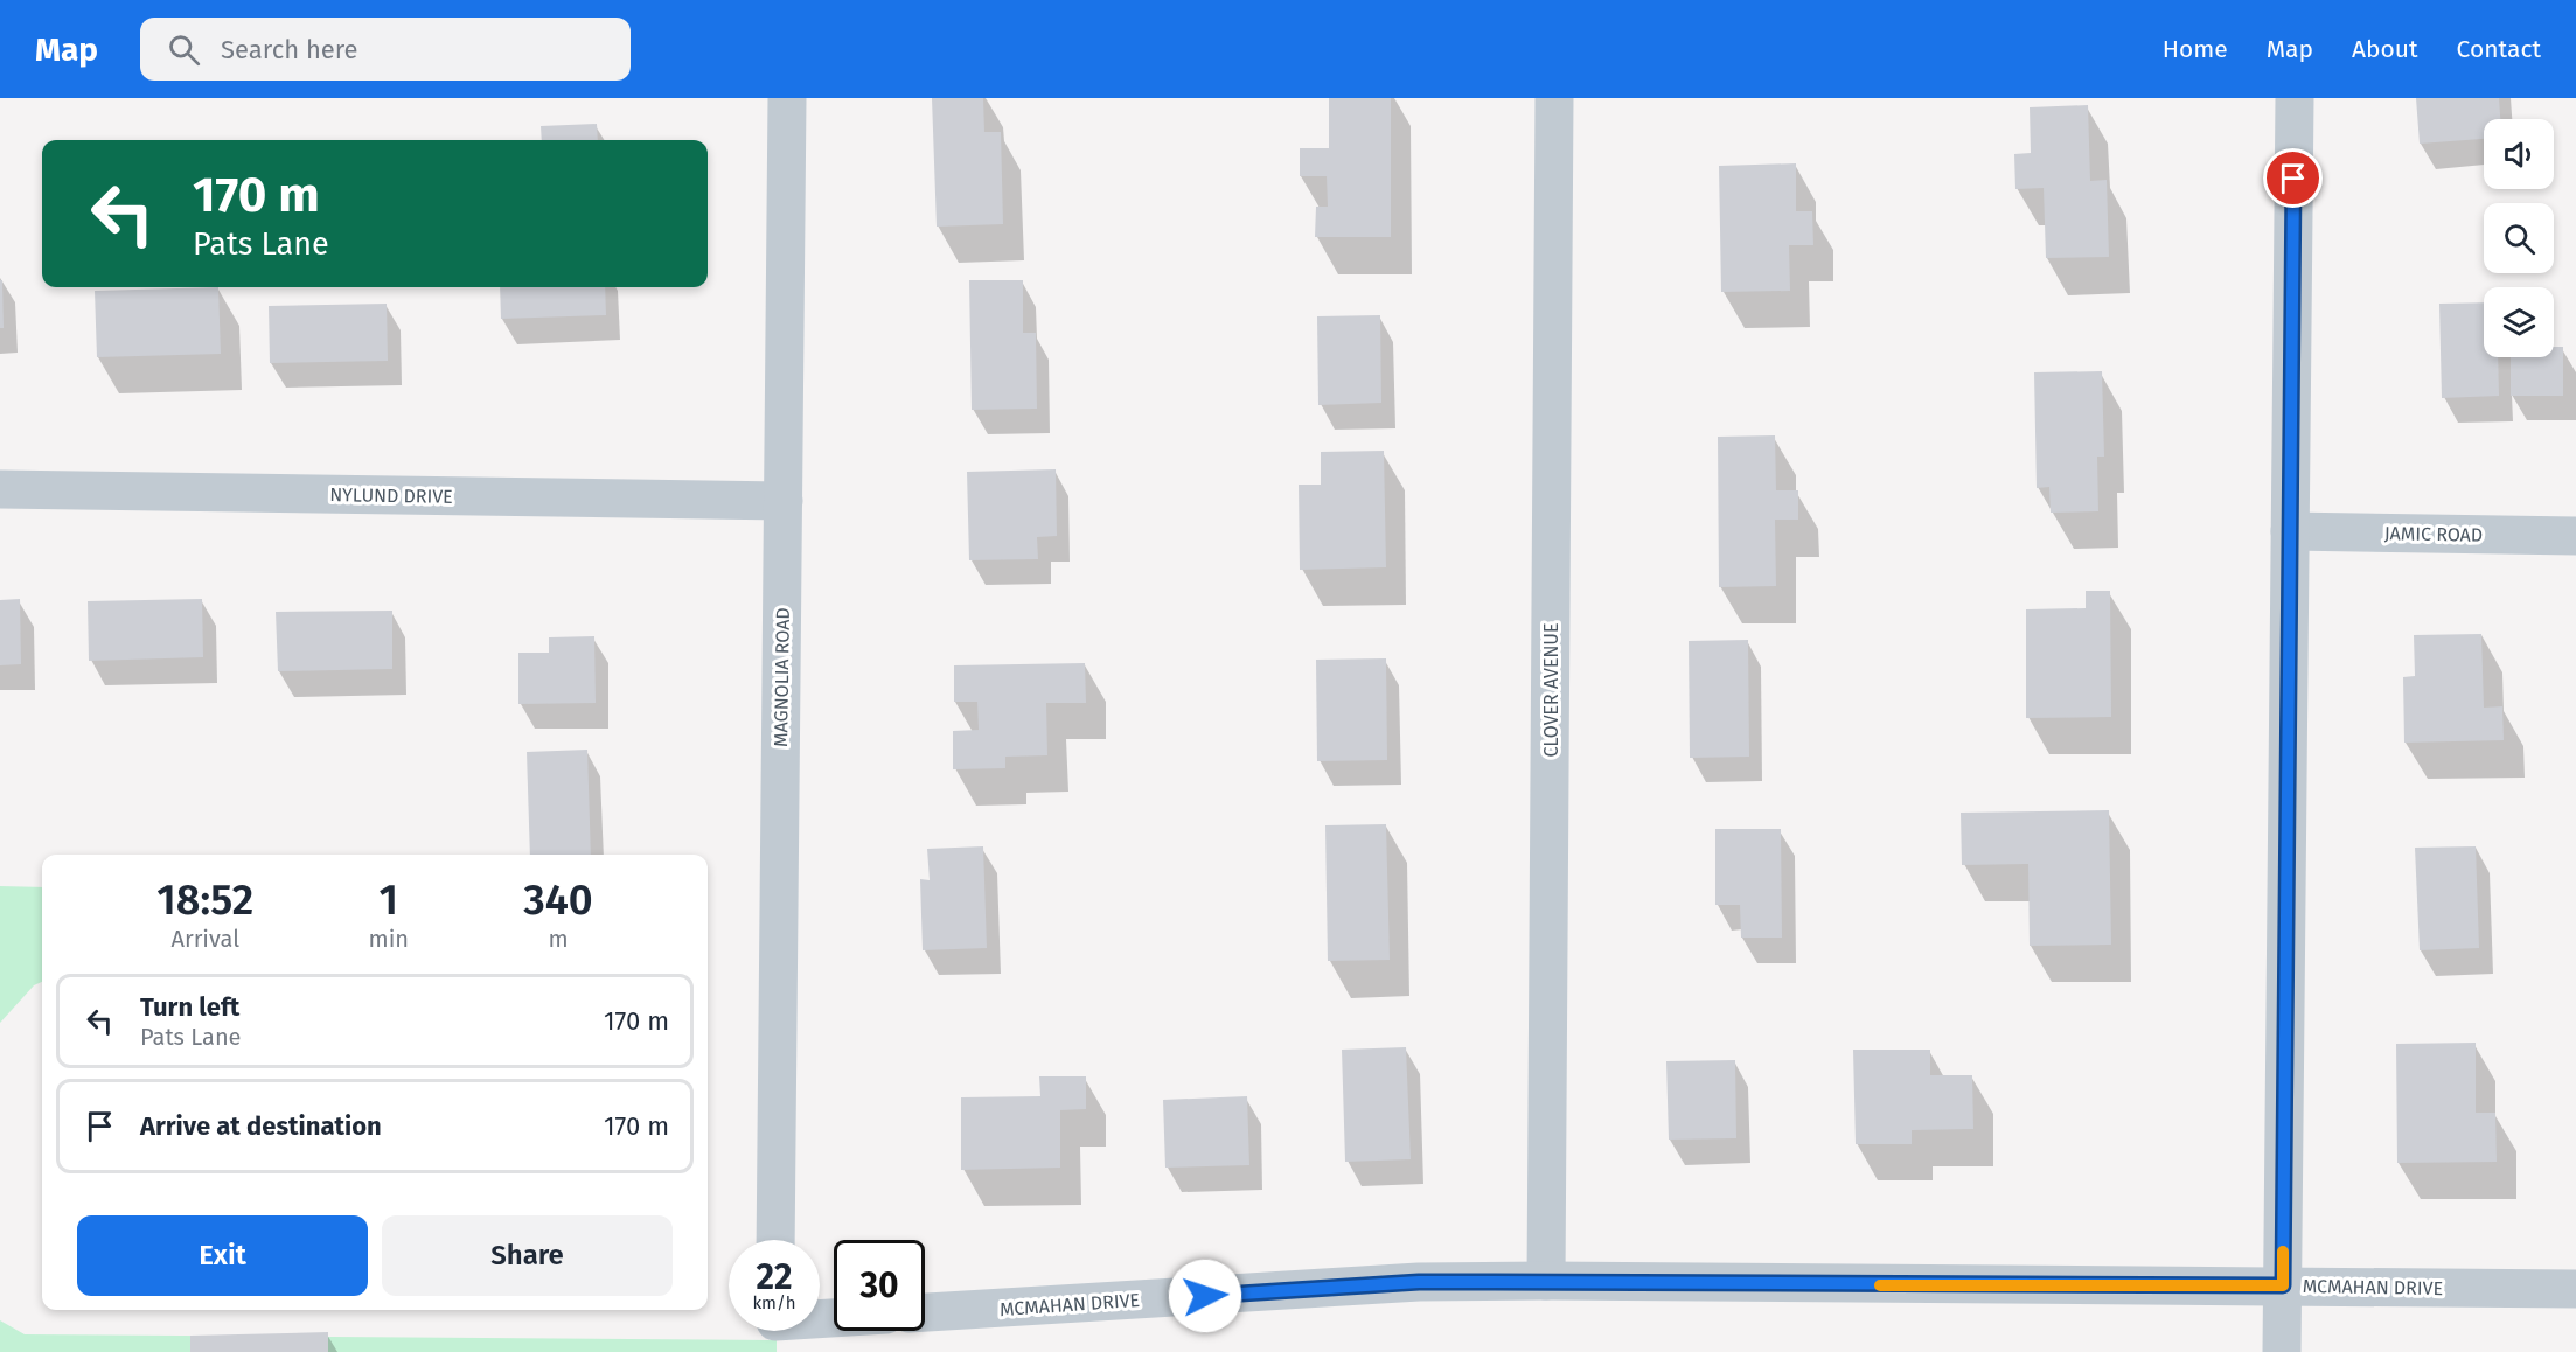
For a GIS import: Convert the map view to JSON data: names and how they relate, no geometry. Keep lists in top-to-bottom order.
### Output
{
  "streets": {
    "street": [
      "NYLUND DRIVE",
      "JAMIC ROAD",
      "MAGNOLIA ROAD",
      "CLOVER AVENUE",
      "MCMAHAN DRIVE"
    ]
  },
  "crossings": [
    ["NYLUND DRIVE", "MAGNOLIA ROAD"],
    ["CLOVER AVENUE", "MCMAHAN DRIVE"]
  ],
  "page": {
    "header": "Map",
    "search": "Search here",
    "nav": [
      "Home",
      "Map",
      "About",
      "Contact"
    ],
    "turn": ["170 m", "Pats Lane"],
    "eta": [
      "18:52",
      "Arrival",
      "1",
      "min",
      "340",
      "m"
    ],
    "list": [
      {
        "name": "Turn left",
        "note": "Pats Lane",
        "value": "170 m"
      },
      {
        "name": "Arrive at destination",
        "value": "170 m"
      }
    ],
    "buttons": ["Exit", "Share"],
    "speed": "22 km/h",
    "limit": "30"
  }
}
